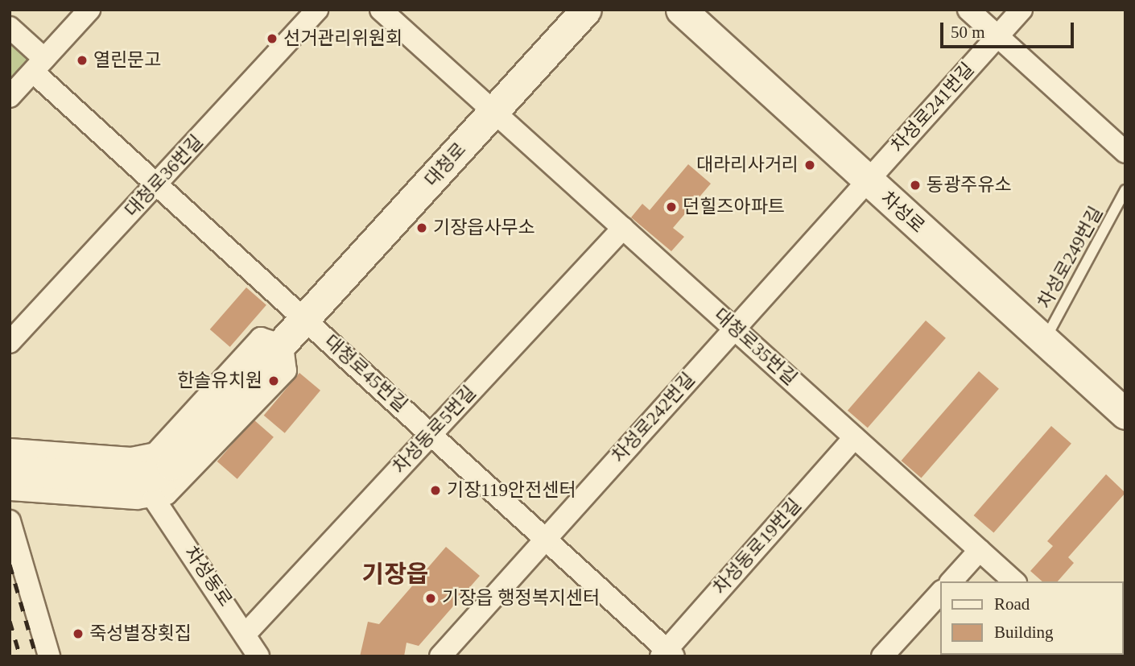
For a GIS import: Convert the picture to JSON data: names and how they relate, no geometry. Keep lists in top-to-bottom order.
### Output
{
  "streets": {
    "main road": ["대청로", "차성로"],
    "street": [
      "차성로241번길",
      "대청로36번길",
      "대청로35번길",
      "대청로45번길",
      "차성로242번길",
      "차성동로5번길",
      "차성동로19번길",
      "차성동로"
    ],
    "lane": ["차성로249번길"]
  },
  "crossings": [
    ["차성로241번길", "차성로"],
    ["차성로241번길", "차성로242번길"],
    ["대청로", "대청로35번길"],
    ["대청로", "대청로45번길"],
    ["차성로", "차성로249번길"],
    ["차성로", "차성로242번길"],
    ["대청로35번길", "차성로242번길"],
    ["대청로35번길", "차성동로5번길"],
    ["대청로35번길", "차성동로19번길"],
    ["대청로45번길", "차성로242번길"],
    ["대청로45번길", "차성동로5번길"],
    ["대청로45번길", "차성동로19번길"],
    ["차성동로5번길", "차성동로"]
  ],
  "districts": ["기장읍"],
  "places": [
    "선거관리위원회",
    "열린문고",
    "대라리사거리",
    "동광주유소",
    "던힐즈아파트",
    "기장읍사무소",
    "한솔유치원",
    "기장119안전센터",
    "기장읍 행정복지센터",
    "죽성별장횟집"
  ],
  "legend": ["Road", "Building"],
  "scale_bar": "50 m"
}
